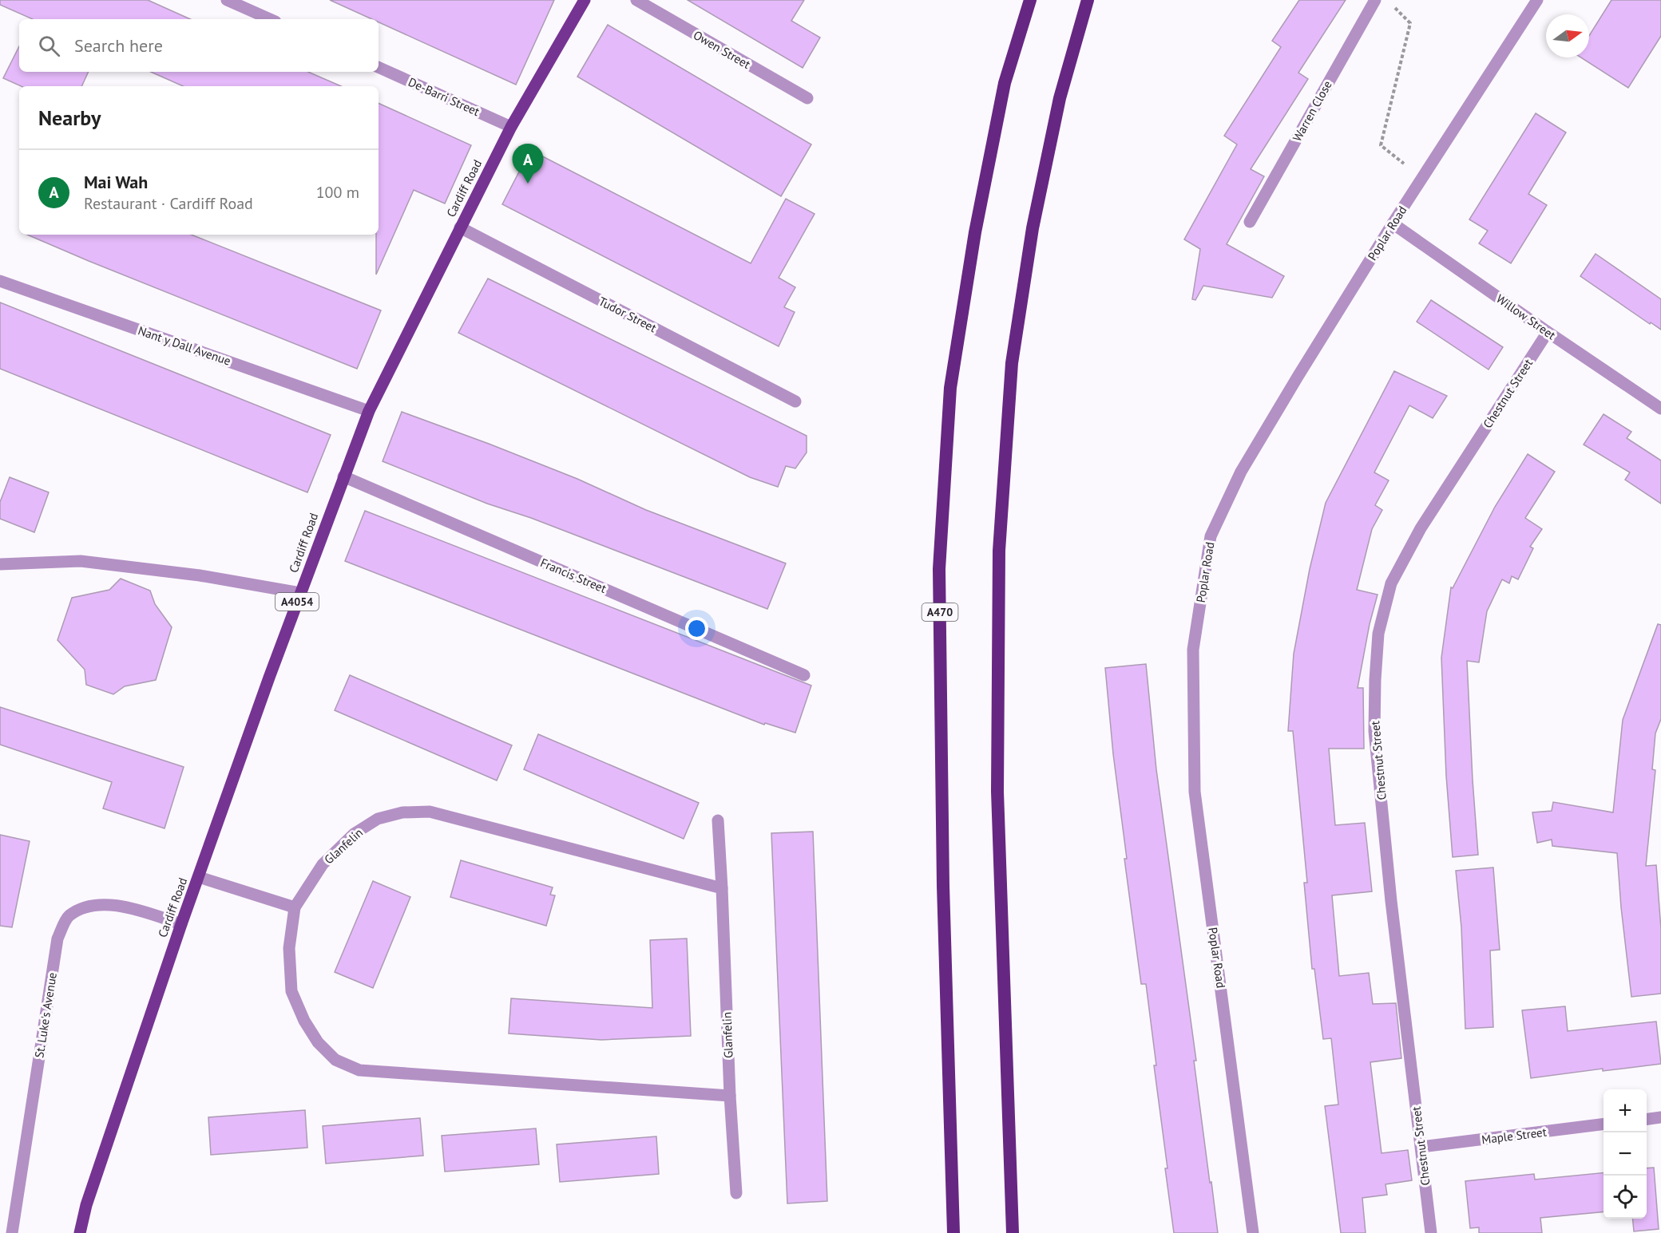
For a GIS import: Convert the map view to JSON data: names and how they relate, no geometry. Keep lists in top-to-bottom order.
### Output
{
  "streets": {
    "highway": ["A470"],
    "main road": ["Cardiff Road", "A4054"],
    "street": [
      "Owen Street",
      "De-Barri Street",
      "Warren Close",
      "Poplar Road",
      "Tudor Street",
      "Willow Street",
      "Nant y Dall Avenue",
      "Chestnut Street",
      "Francis Street",
      "Glanfelin",
      "St. Luke's Avenue",
      "Maple Street"
    ]
  },
  "crossings": [
    ["De-Barri Street", "Cardiff Road"],
    ["Cardiff Road", "Tudor Street"],
    ["Cardiff Road", "Nant y Dall Avenue"],
    ["Cardiff Road", "Francis Street"],
    ["Cardiff Road", "St. Luke's Avenue"],
    ["Poplar Road", "Willow Street"],
    ["Willow Street", "Chestnut Street"],
    ["Chestnut Street", "Maple Street"]
  ],
  "north": "right",
  "page": {
    "search": "Search here",
    "heading": "Nearby",
    "pins": "A",
    "list": [
      {
        "mark": "A",
        "name": "Mai Wah",
        "note": "Restaurant · Cardiff Road",
        "value": "100 m"
      }
    ],
    "map_buttons": ["+", "−"]
  }
}
